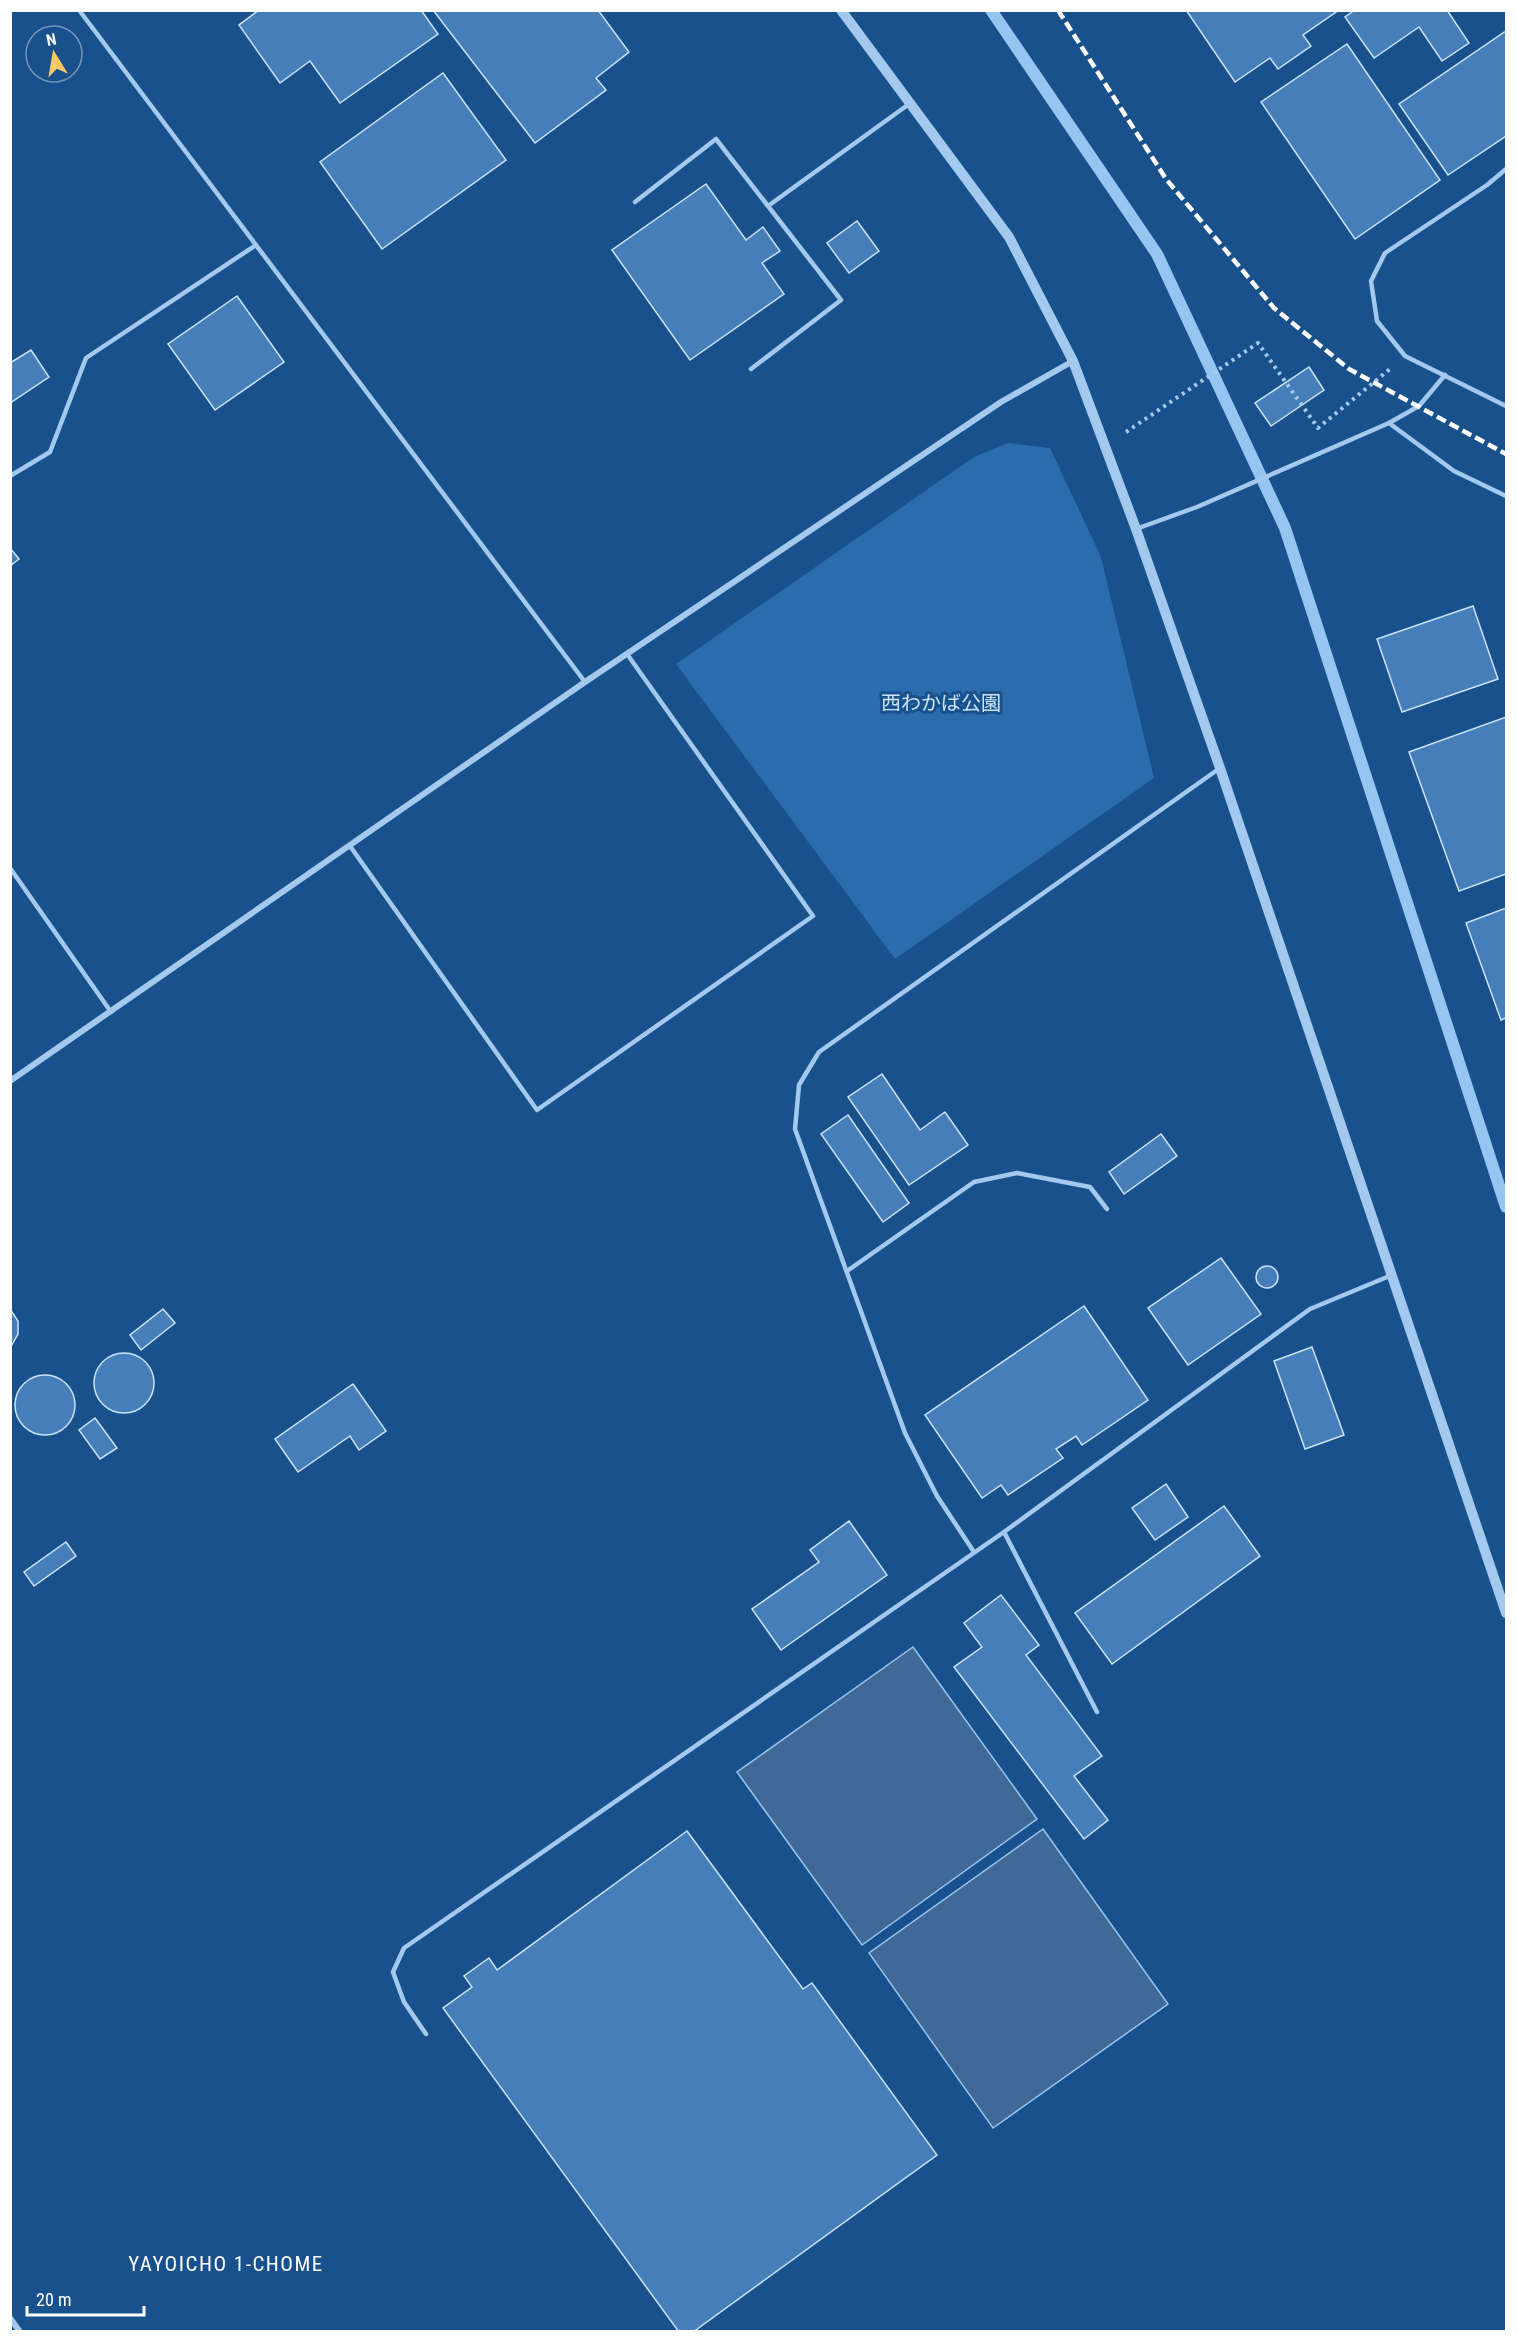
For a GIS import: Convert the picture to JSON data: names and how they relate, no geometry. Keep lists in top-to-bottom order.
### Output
{
  "districts": ["YAYOICHO 1-CHOME"],
  "parks": ["西わかば公園"],
  "scale_bar": "20 m",
  "north": "top"
}
